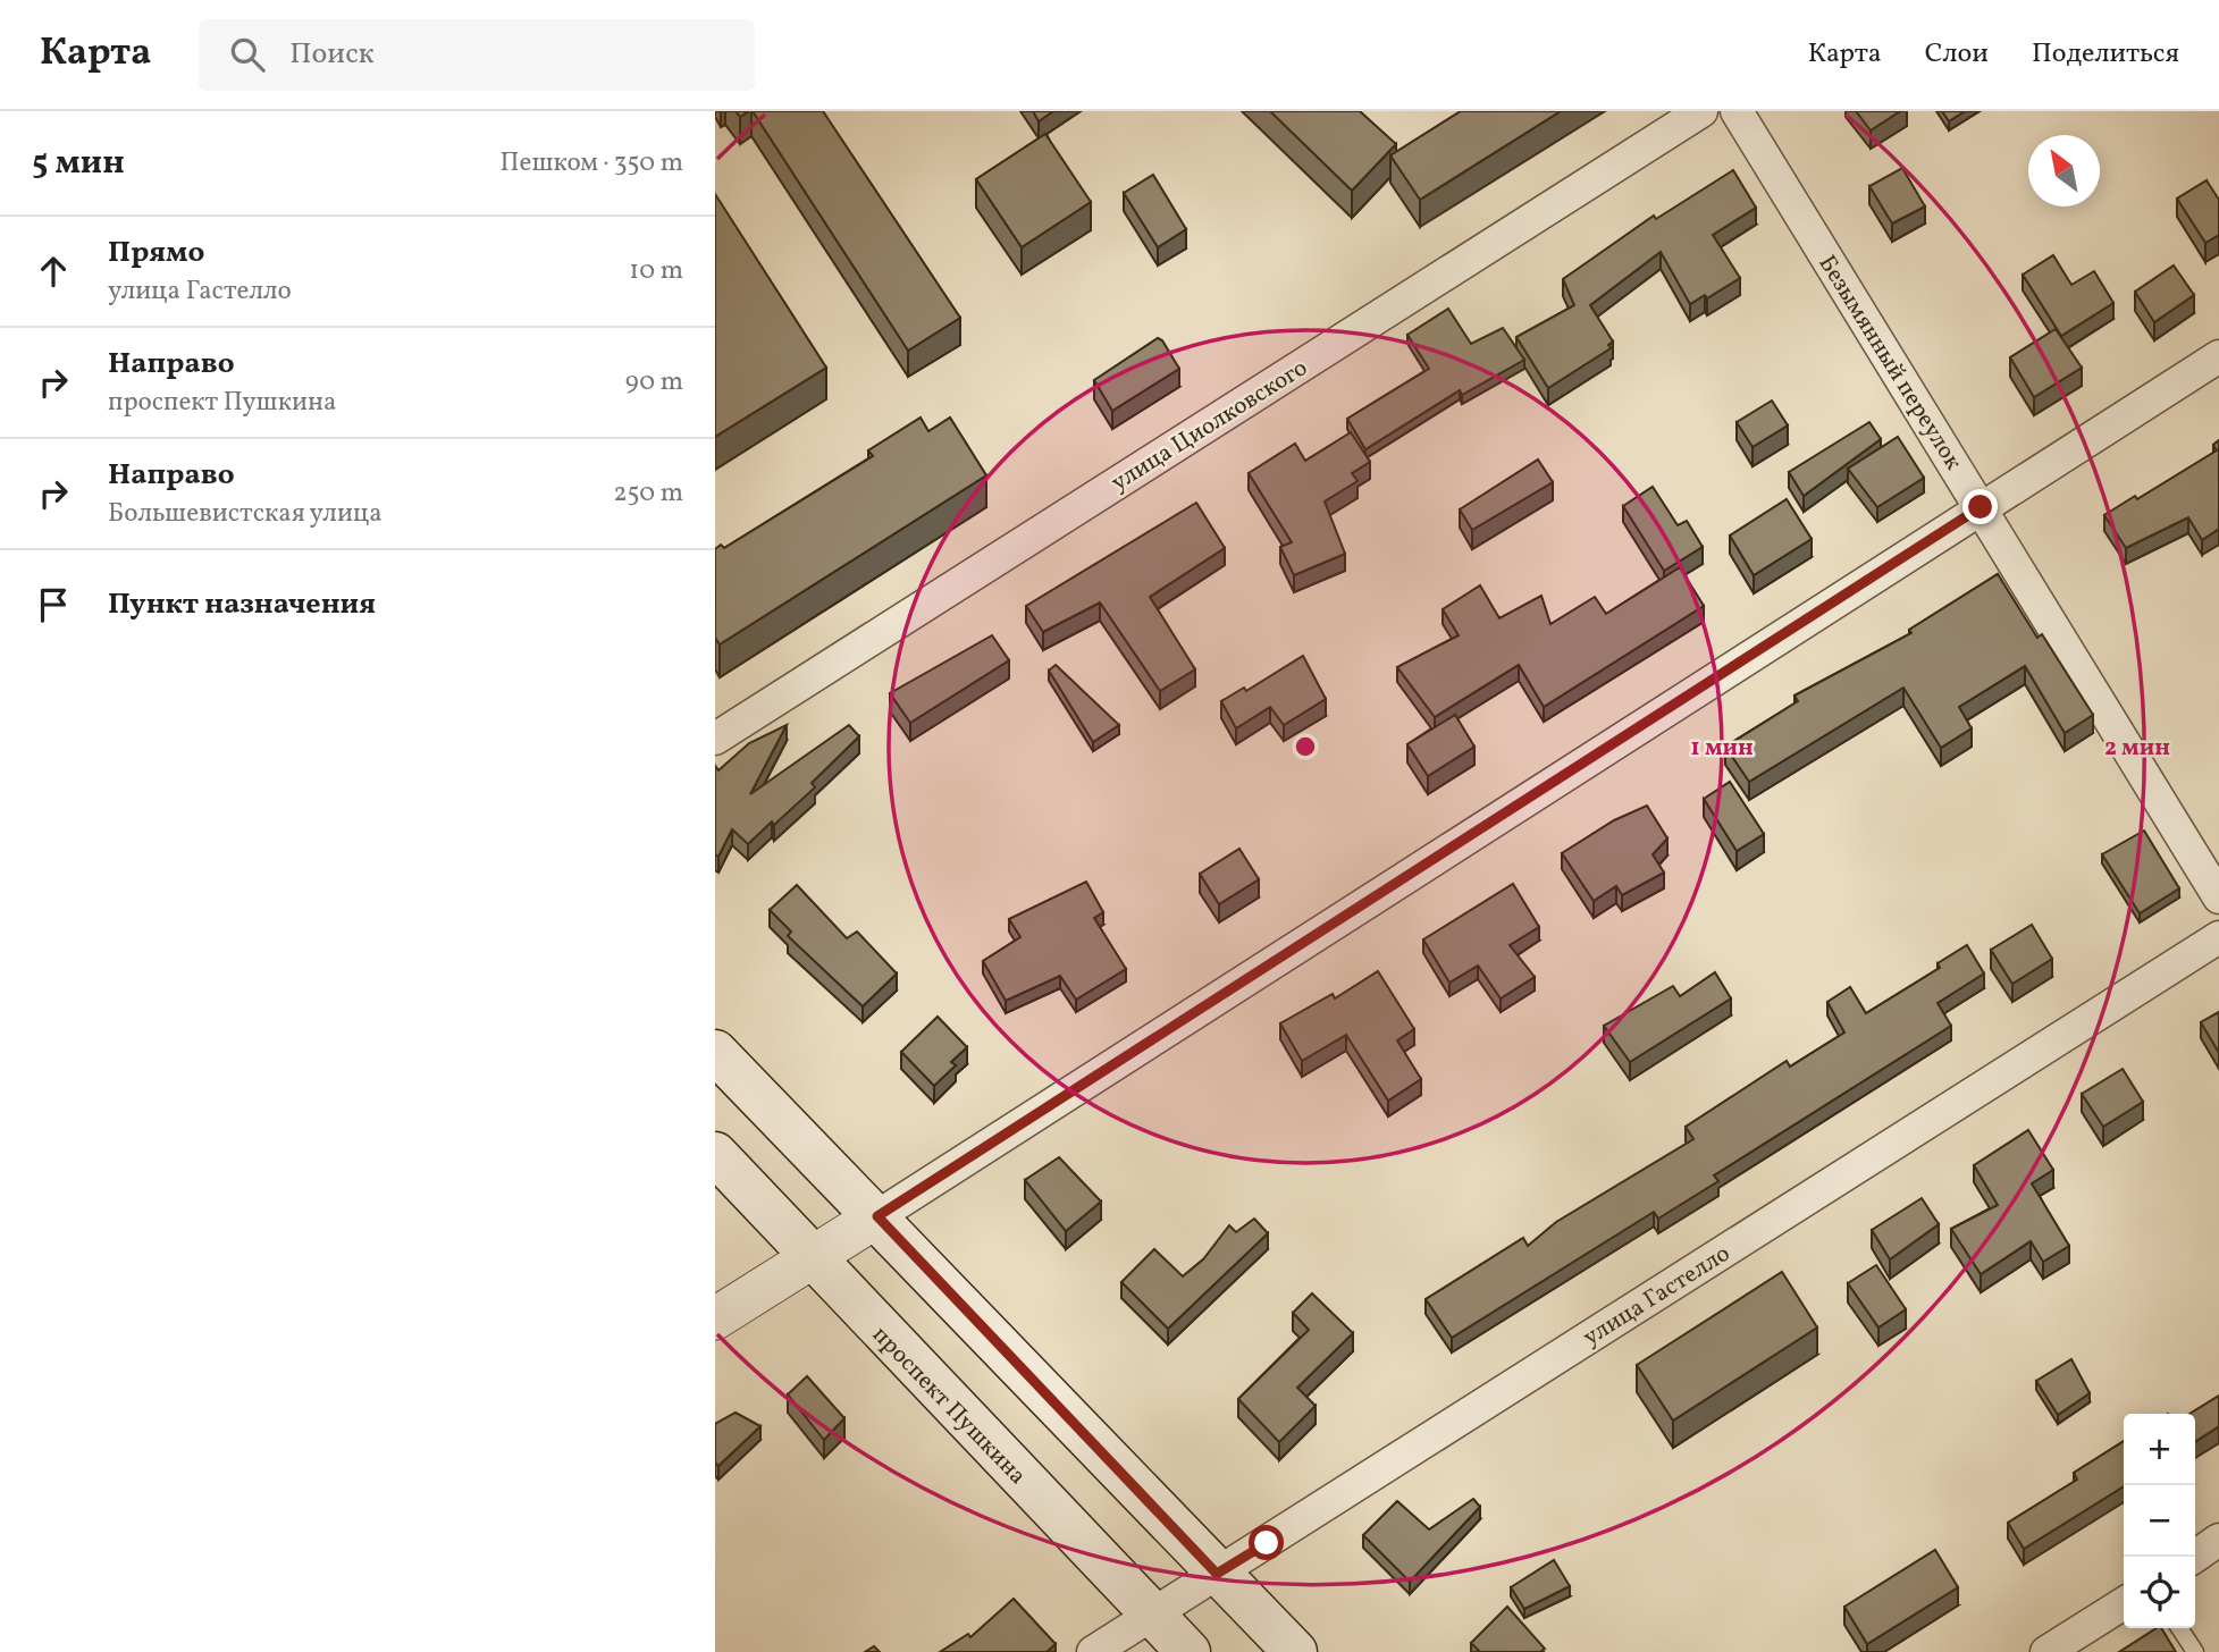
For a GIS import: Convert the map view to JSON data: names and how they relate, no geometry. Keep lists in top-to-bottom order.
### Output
{
  "streets": {
    "main road": ["проспект Пушкина"],
    "street": ["Безымянный переулок", "улица Циолковского", "улица Гастелло"]
  },
  "crossings": [
    ["улица Гастелло", "проспект Пушкина"]
  ],
  "north": "top left",
  "page": {
    "header": "Карта",
    "search": "Поиск",
    "nav": ["Карта", "Слои", "Поделиться"],
    "heading": ["5 мин", "Пешком · 350 m"],
    "list": [
      ["Прямо", "улица Гастелло", "10 m"],
      ["Направо", "проспект Пушкина", "90 m"],
      ["Направо", "Большевистская улица", "250 m"],
      "Пункт назначения"
    ],
    "map_buttons": ["+", "−"]
  },
  "rings": ["1 мин", "2 мин"]
}
